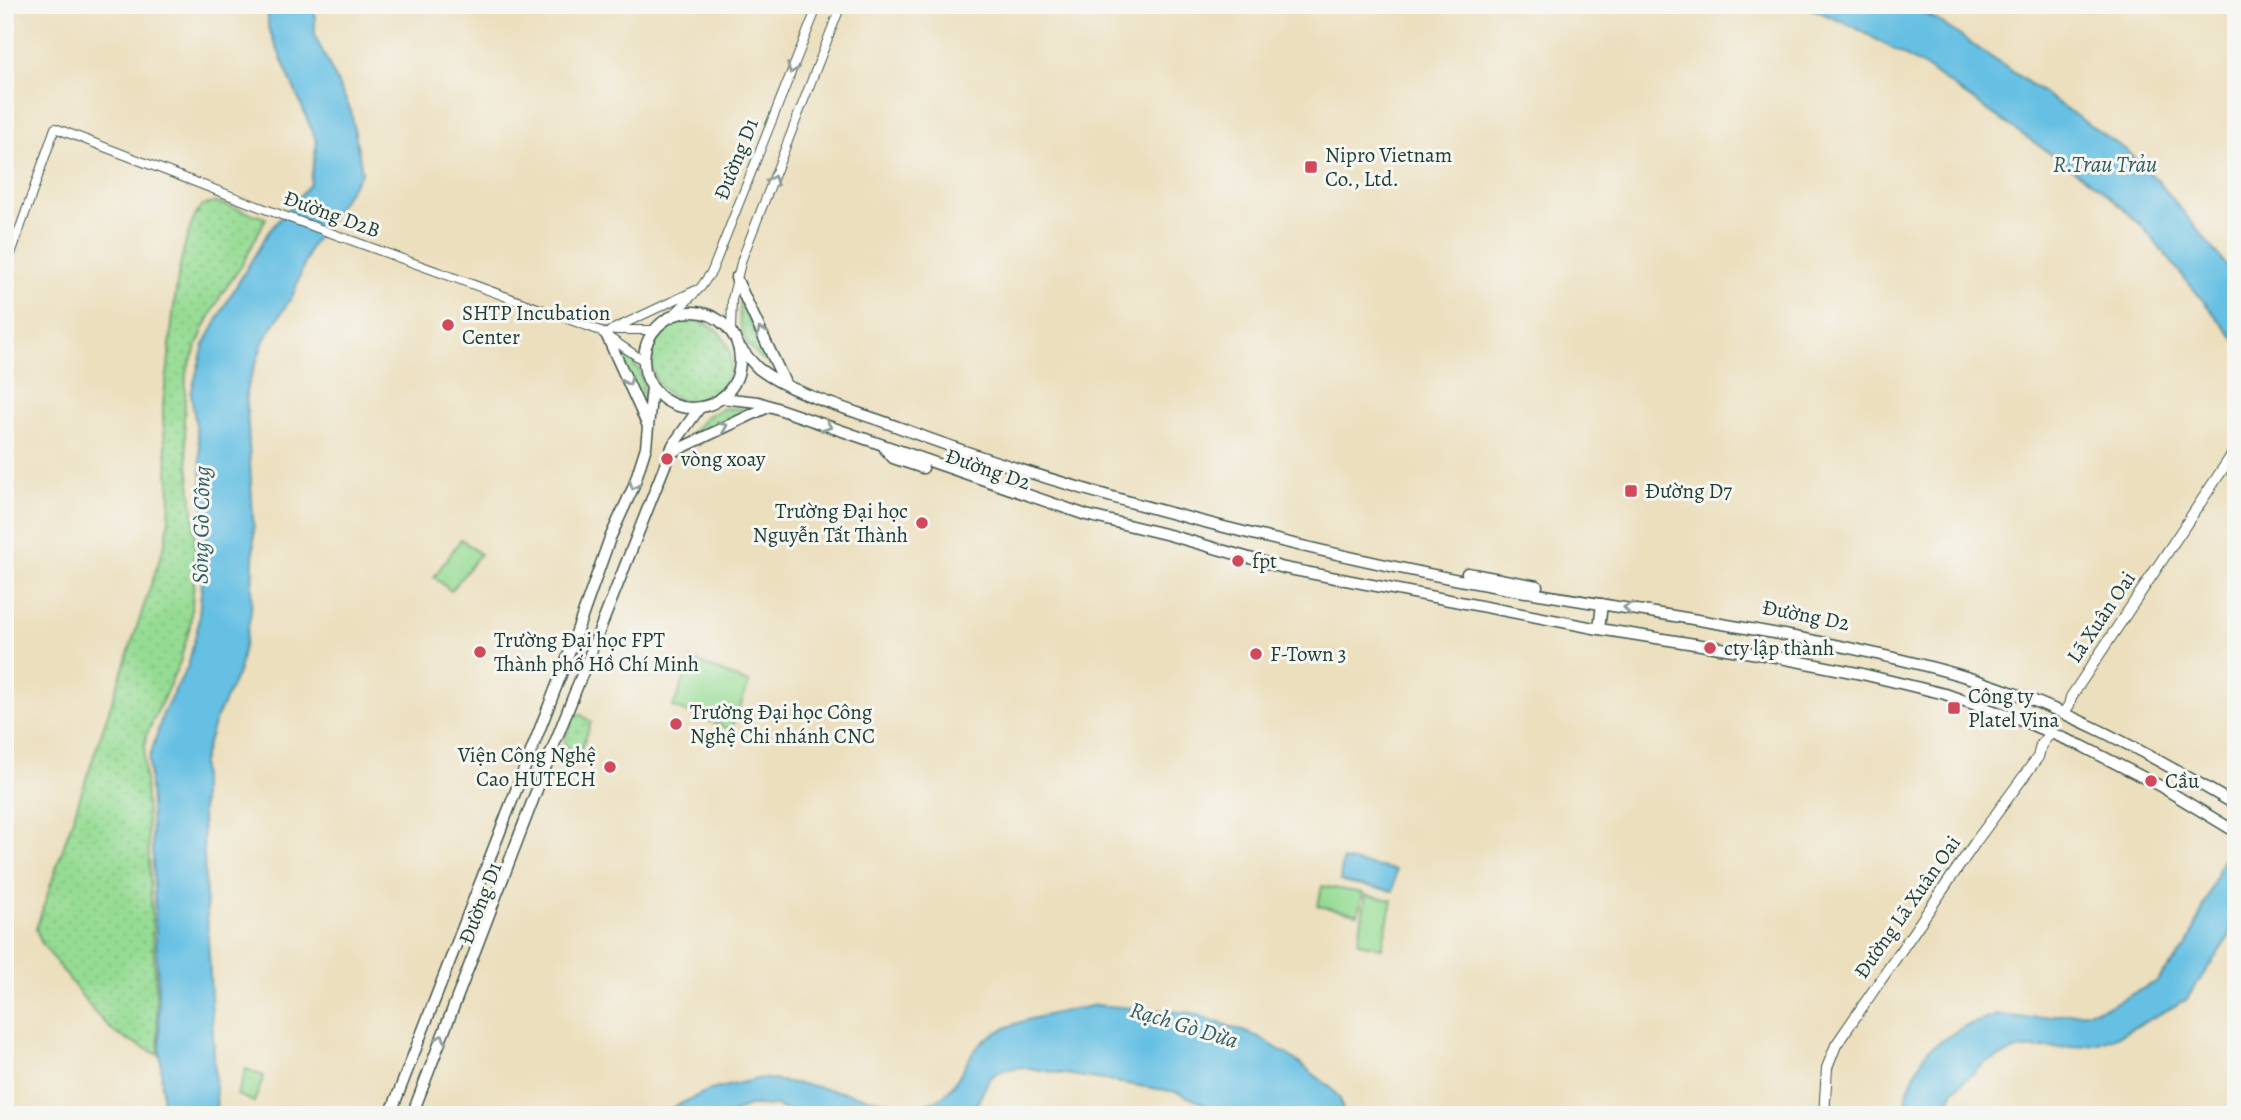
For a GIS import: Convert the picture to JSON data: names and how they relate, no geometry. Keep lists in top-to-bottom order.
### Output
{
  "streets": {
    "main road": [
      "Đường D1",
      "Đường D2",
      "Lã Xuân Oai",
      "Đường Lã Xuân Oai"
    ],
    "street": ["Đường D2B"]
  },
  "crossings": [
    ["Đường D1", "Đường D2B"],
    ["Đường D1", "Đường D2"],
    ["Đường D2B", "Đường D2"],
    ["Đường D2", "Lã Xuân Oai"],
    ["Đường D2", "Đường Lã Xuân Oai"]
  ],
  "water": ["R.Trau Trảu", "Sông Gò Công", "Rạch Gò Dừa"],
  "places": {
    "transit": ["Nipro Vietnam Co., Ltd.", "Đường D7", "Công ty Platel Vina"],
    "other": [
      "SHTP Incubation Center",
      "vòng xoay",
      "Trường Đại học Nguyễn Tất Thành",
      "fpt",
      "cty lập thành",
      "Trường Đại học FPT Thành phố Hồ Chí Minh",
      "F-Town 3",
      "Trường Đại học Công Nghệ Chi nhánh CNC",
      "Viện Công Nghệ Cao HUTECH",
      "Cầu"
    ]
  }
}
